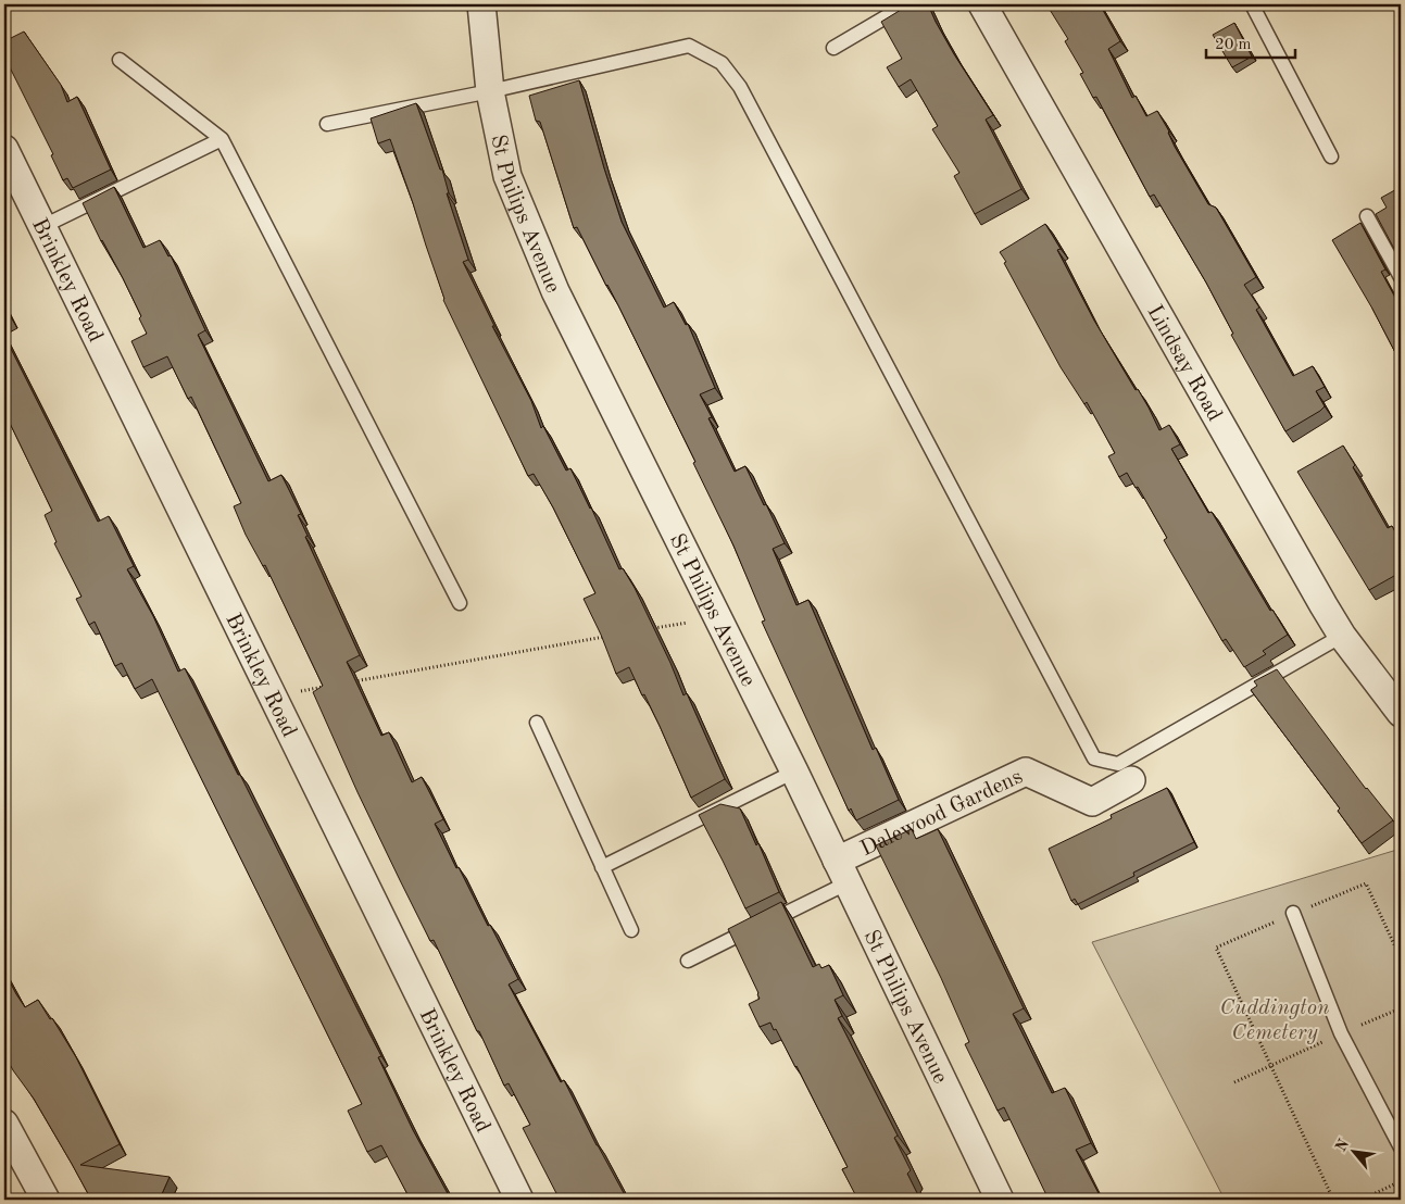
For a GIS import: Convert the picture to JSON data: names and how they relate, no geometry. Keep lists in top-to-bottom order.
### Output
{
  "streets": {
    "street": [
      "St Philips Avenue",
      "Brinkley Road",
      "Lindsay Road",
      "Dalewood Gardens"
    ]
  },
  "crossings": [
    ["St Philips Avenue", "Dalewood Gardens"]
  ],
  "parks": ["Cuddington Cemetery"],
  "scale_bar": "20 m",
  "north": "top left"
}
